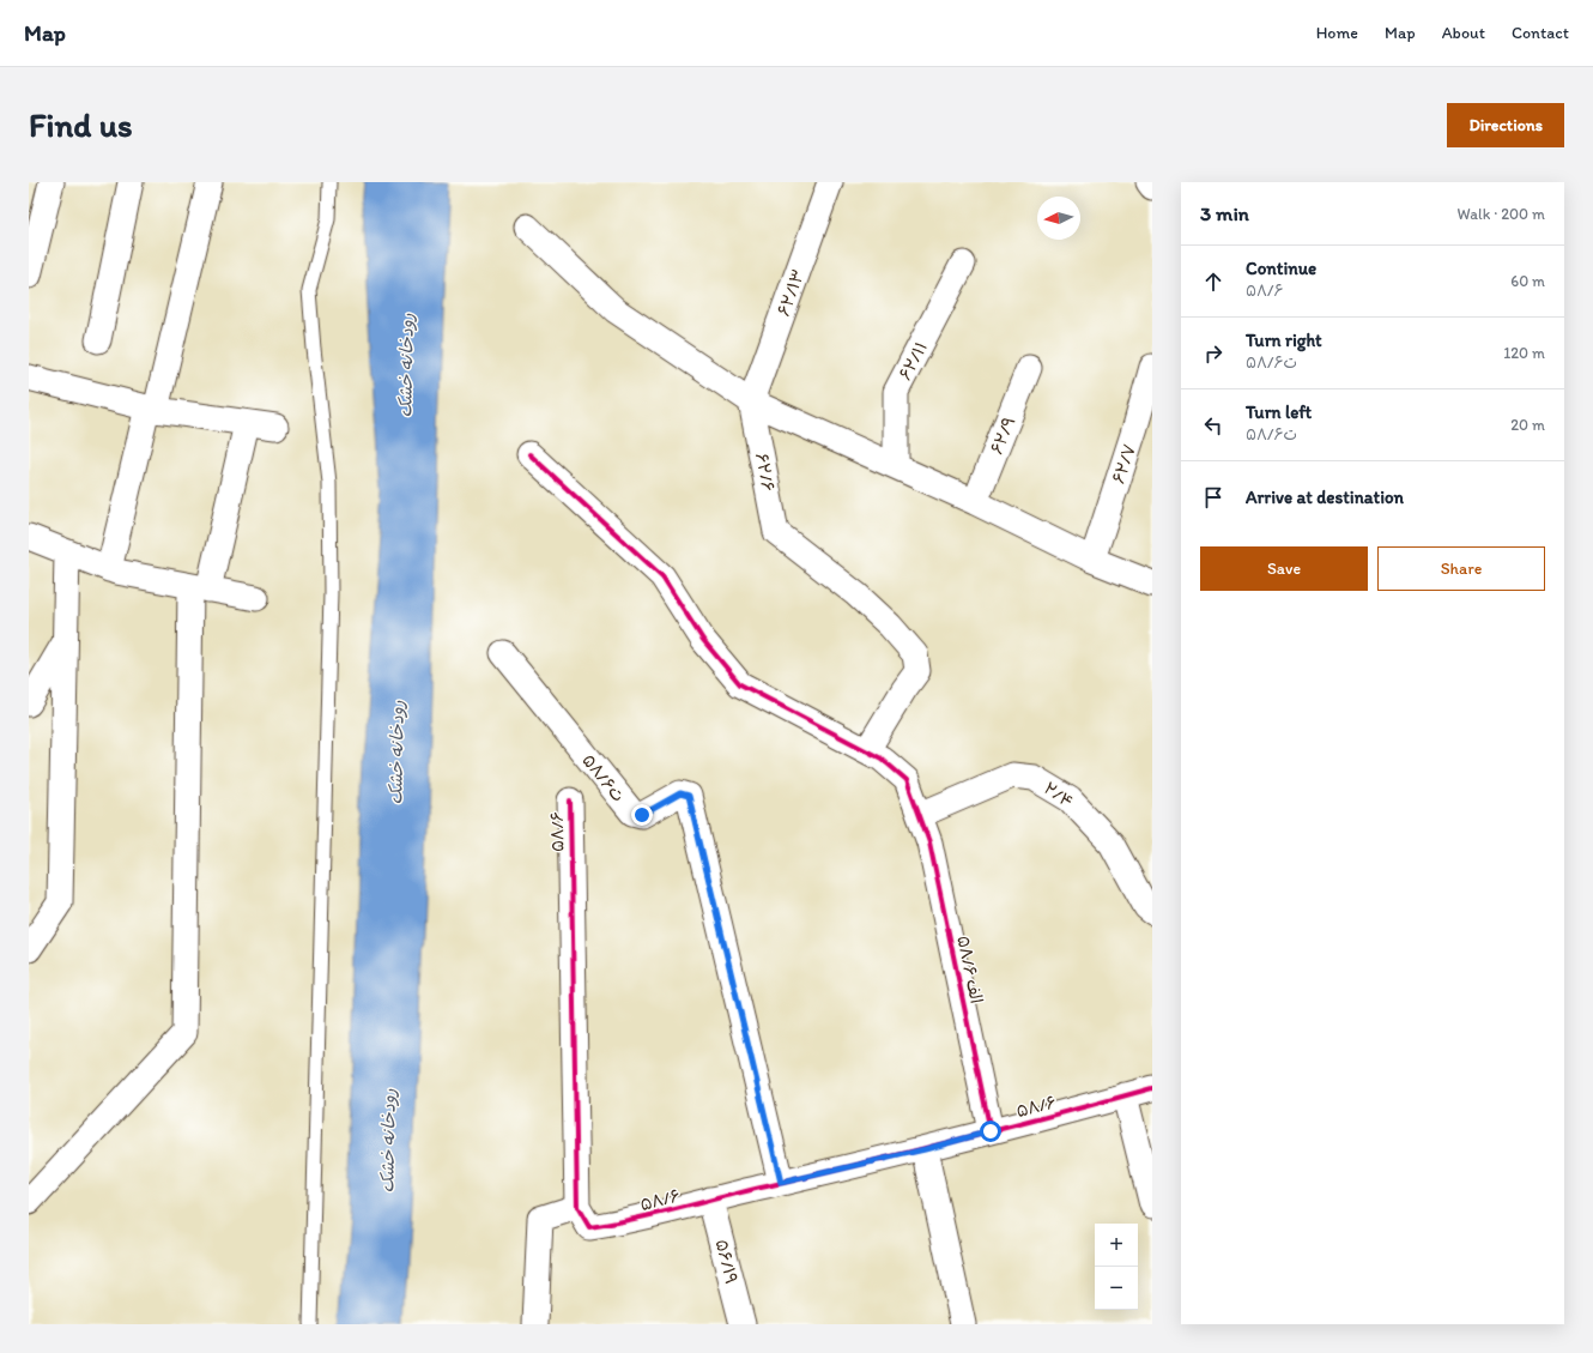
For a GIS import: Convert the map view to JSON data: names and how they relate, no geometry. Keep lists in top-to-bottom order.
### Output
{
  "streets": {
    "street": [
      "۶۲/۱۳",
      "۶۲/۱۱",
      "۶۲/۹",
      "۶۲/۷",
      "۶۲/۶",
      "۵۸/۶ت",
      "۲/۴",
      "۵۸/۶",
      "۵۸/۶ الف",
      "۵۶/۱۹"
    ]
  },
  "crossings": [
    ["۶۲/۱۳", "۶۲/۶"],
    ["۶۲/۶", "۵۸/۶ الف"],
    ["۵۸/۶ت", "۵۸/۶"],
    ["۲/۴", "۵۸/۶ الف"],
    ["۵۸/۶", "۵۸/۶ الف"],
    ["۵۸/۶", "۵۶/۱۹"]
  ],
  "water": ["رودخانه خشک"],
  "north": "left",
  "page": {
    "header": "Map",
    "nav": [
      "Home",
      "Map",
      "About",
      "Contact"
    ],
    "buttons": [
      "Directions",
      ["Save", "Share"]
    ],
    "title": "Find us",
    "heading": ["3 min", "Walk · 200 m"],
    "list": [
      ["Continue", "۵۸/۶", "60 m"],
      ["Turn right", "۵۸/۶ت", "120 m"],
      ["Turn left", "۵۸/۶ت", "20 m"],
      "Arrive at destination"
    ],
    "map_buttons": ["+", "−"]
  }
}
